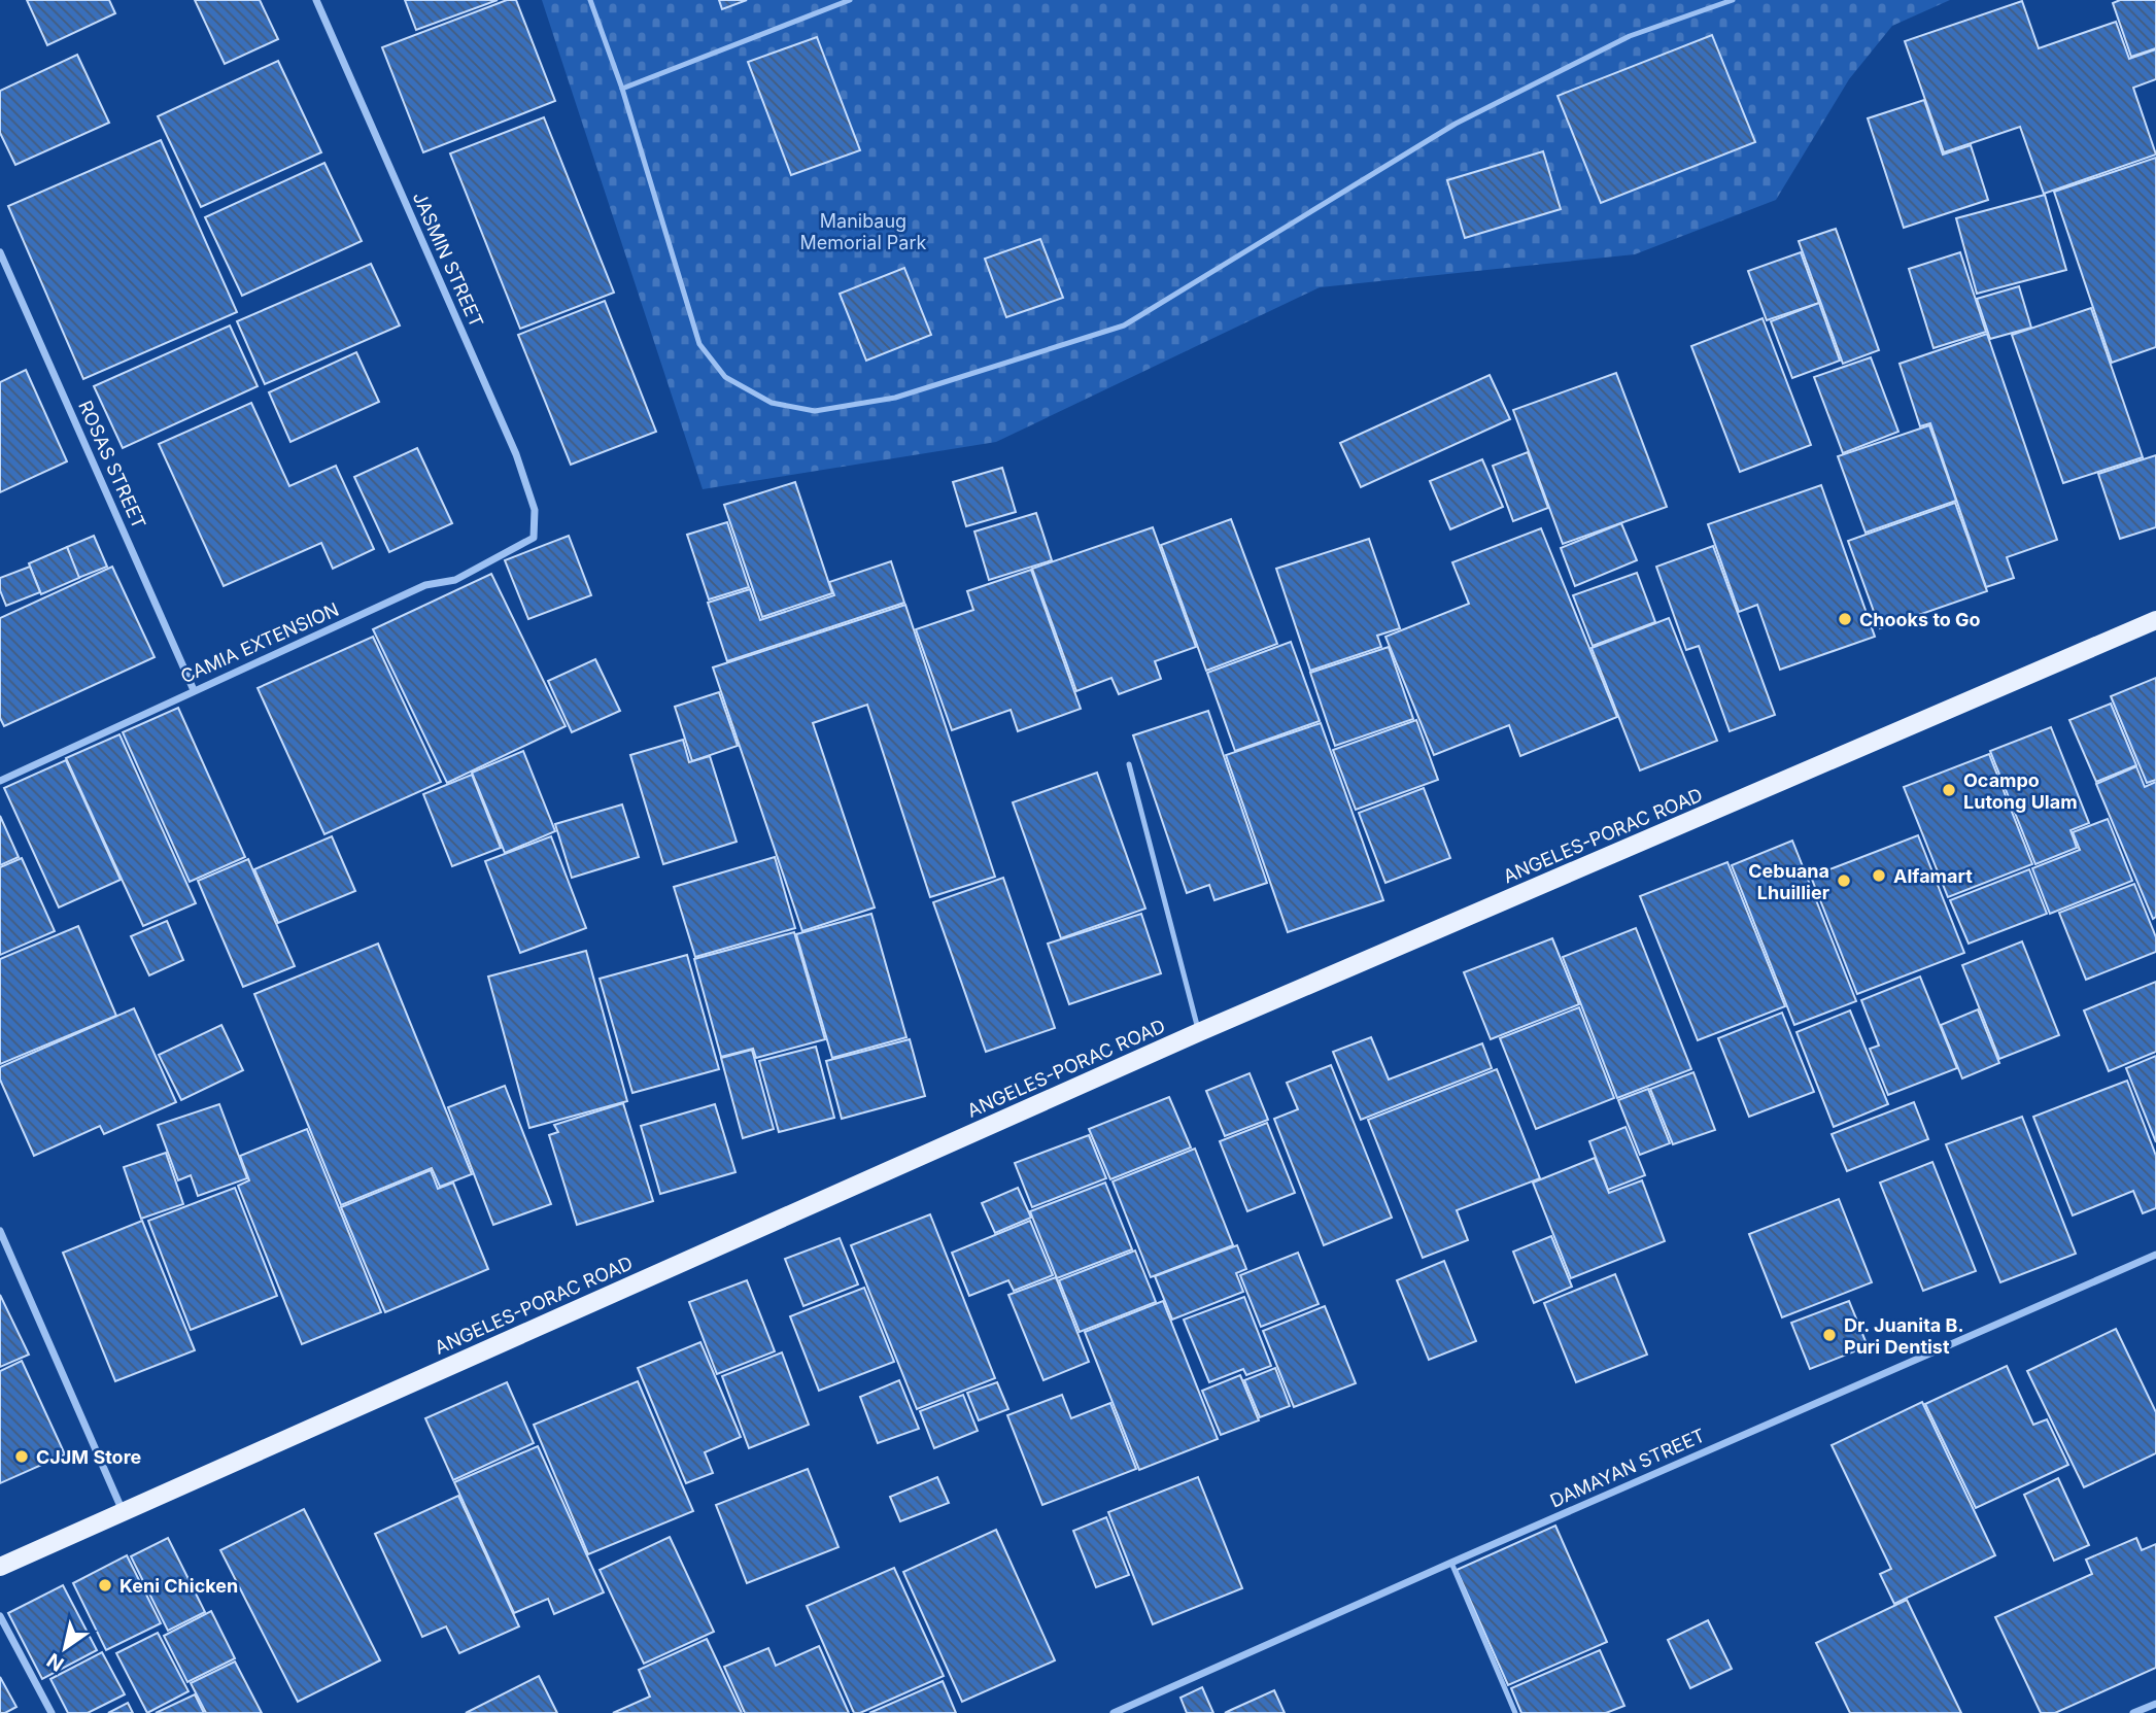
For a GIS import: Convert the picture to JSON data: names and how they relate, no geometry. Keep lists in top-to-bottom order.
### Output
{
  "streets": {
    "main road": ["ANGELES-PORAC ROAD"],
    "street": [
      "JASMIN STREET",
      "ROSAS STREET",
      "CAMIA EXTENSION",
      "DAMAYAN STREET"
    ]
  },
  "crossings": [
    ["JASMIN STREET", "CAMIA EXTENSION"],
    ["ROSAS STREET", "CAMIA EXTENSION"]
  ],
  "parks": ["Manibaug Memorial Park"],
  "places": [
    "Chooks to Go",
    "Ocampo Lutong Ulam",
    "Alfamart",
    "Cebuana Lhuillier",
    "Dr. Juanita B. Puri Dentist",
    "CJJM Store",
    "Keni Chicken"
  ],
  "north": "bottom left"
}
